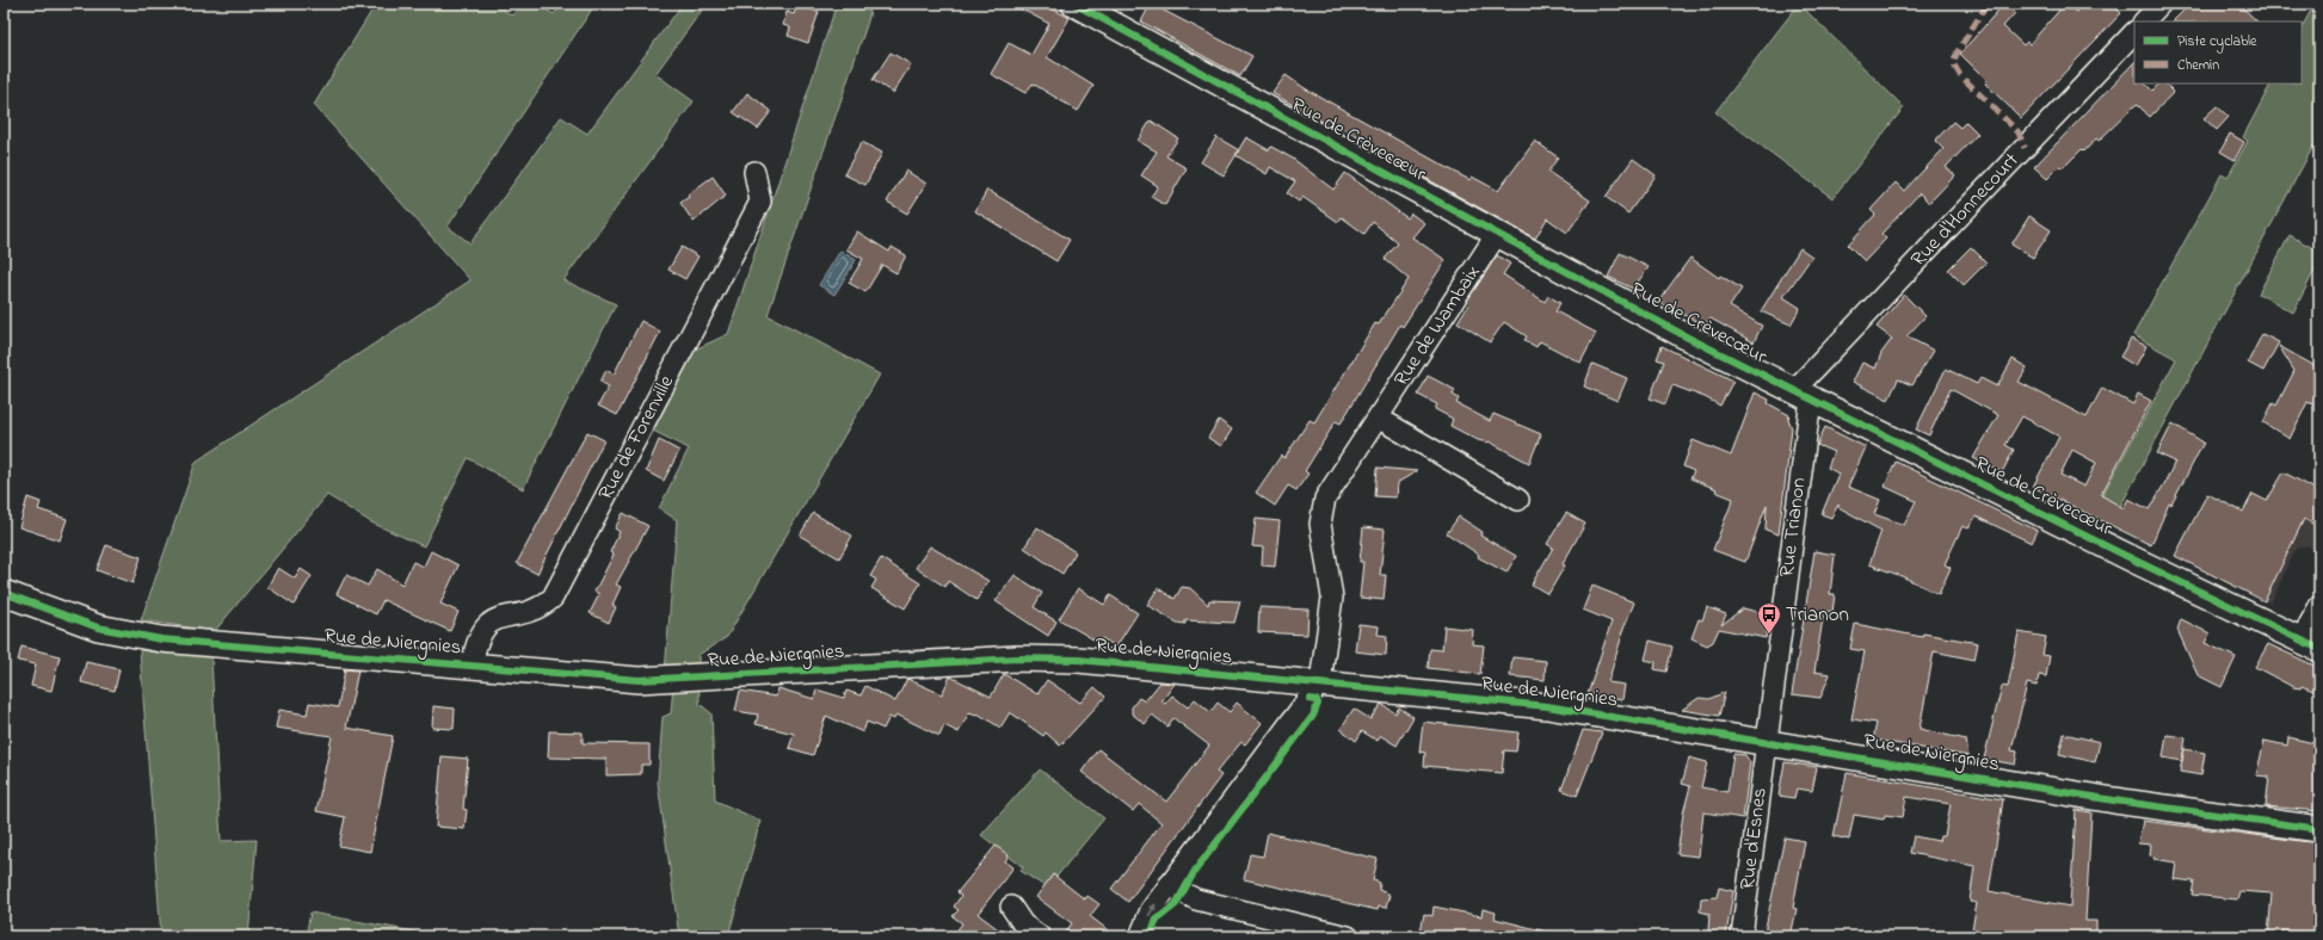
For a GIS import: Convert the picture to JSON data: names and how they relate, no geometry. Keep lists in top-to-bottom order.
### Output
{
  "streets": {
    "street": [
      "Rue de Crèvecœur",
      "Rue d'Honnecourt",
      "Rue de Wambaix",
      "Rue de Forenville",
      "Rue Trianon",
      "Rue de Niergnies",
      "Rue d'Esnes"
    ]
  },
  "crossings": [
    ["Rue de Crèvecœur", "Rue d'Honnecourt"],
    ["Rue de Crèvecœur", "Rue de Wambaix"],
    ["Rue de Crèvecœur", "Rue Trianon"],
    ["Rue d'Honnecourt", "Rue Trianon"],
    ["Rue de Wambaix", "Rue de Niergnies"],
    ["Rue de Forenville", "Rue de Niergnies"],
    ["Rue Trianon", "Rue de Niergnies"],
    ["Rue Trianon", "Rue d'Esnes"],
    ["Rue de Niergnies", "Rue d'Esnes"]
  ],
  "places": {
    "bus stop": ["Trianon"]
  },
  "legend": ["Piste cyclable", "Chemin"]
}
